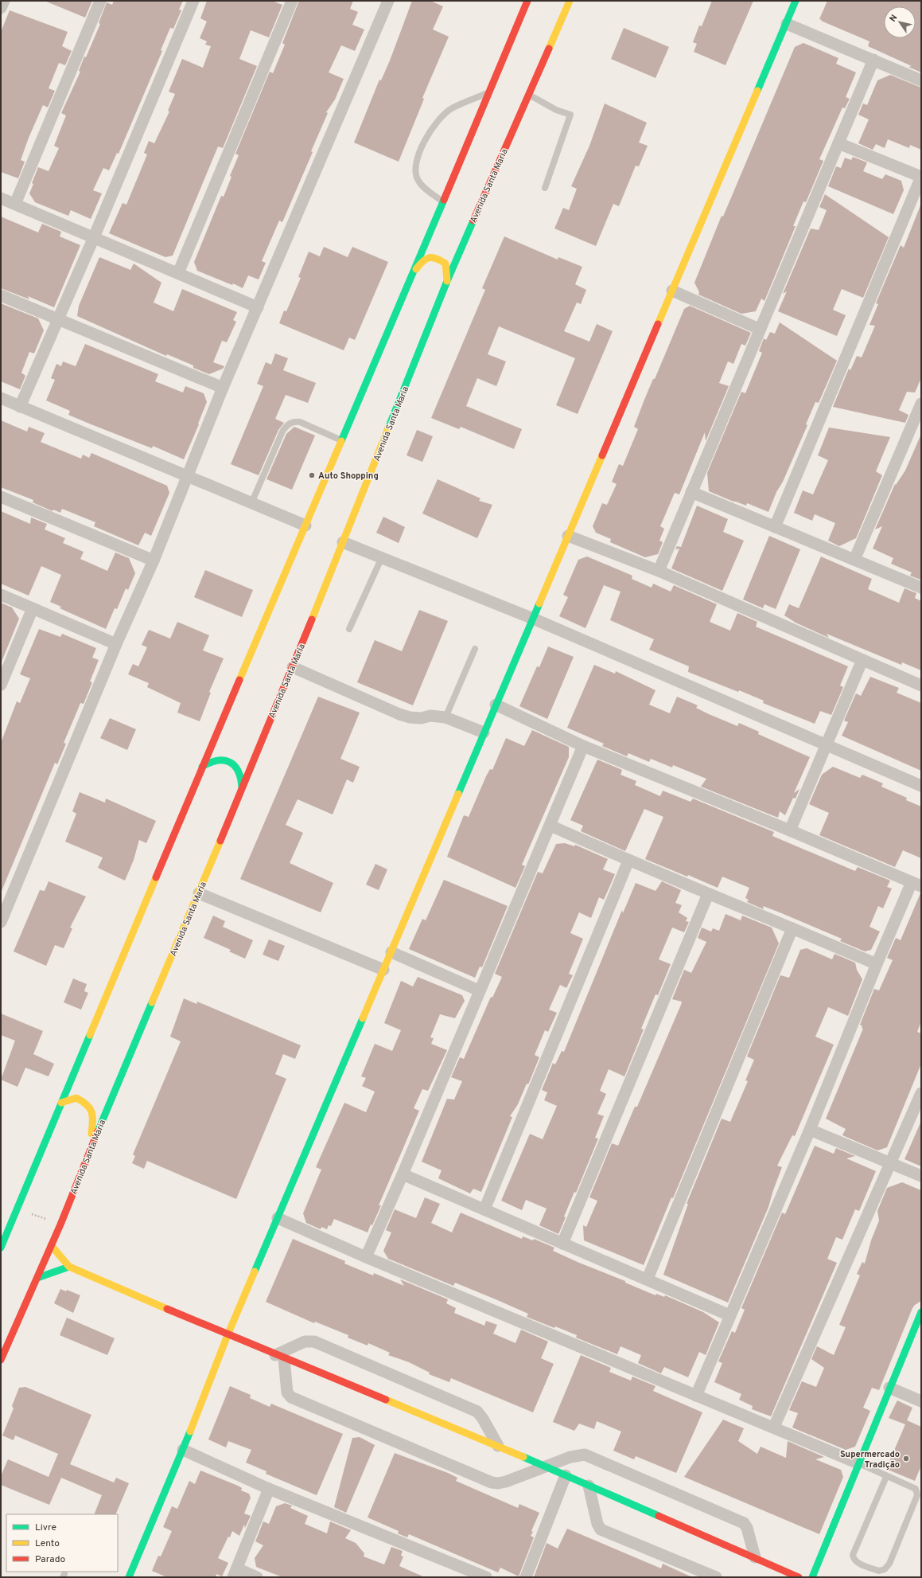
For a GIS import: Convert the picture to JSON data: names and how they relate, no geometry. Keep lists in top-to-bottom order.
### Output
{
  "streets": {
    "main road": ["Avenida Santa Maria"]
  },
  "places": ["Auto Shopping", "Supermercado Tradição"],
  "legend": ["Livre", "Lento", "Parado"],
  "north": "top left"
}
